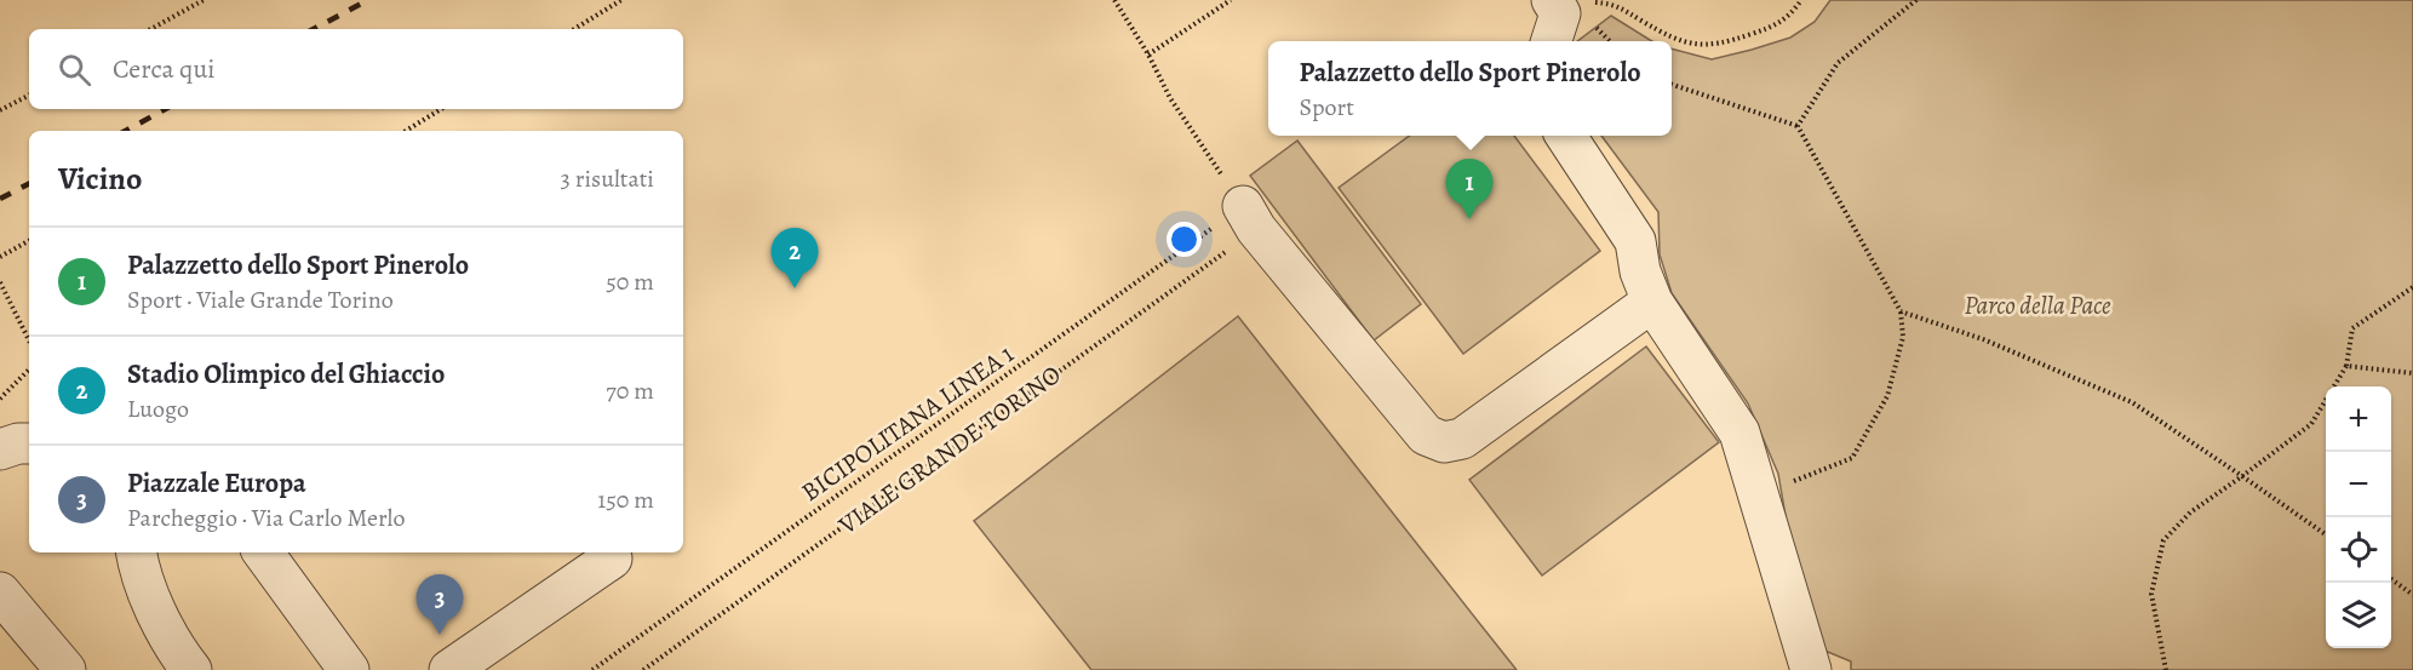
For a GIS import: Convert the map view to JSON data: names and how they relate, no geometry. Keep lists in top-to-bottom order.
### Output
{
  "streets": {
    "path": ["BICIPOLITANA LINEA 1", "VIALE GRANDE TORINO"]
  },
  "crossings": [
    ["BICIPOLITANA LINEA 1", "VIALE GRANDE TORINO"]
  ],
  "parks": ["Parco della Pace"],
  "page": {
    "search": "Cerca qui",
    "popup": ["Palazzetto dello Sport Pinerolo", "Sport"],
    "heading": ["Vicino", "3 risultati"],
    "pins": ["1", "2", "3"],
    "list": [
      {
        "mark": "1",
        "name": "Palazzetto dello Sport Pinerolo",
        "note": "Sport · Viale Grande Torino",
        "value": "50 m"
      },
      {
        "mark": "2",
        "name": "Stadio Olimpico del Ghiaccio",
        "note": "Luogo",
        "value": "70 m"
      },
      {
        "mark": "3",
        "name": "Piazzale Europa",
        "note": "Parcheggio · Via Carlo Merlo",
        "value": "150 m"
      }
    ],
    "map_buttons": ["+", "−"]
  }
}
